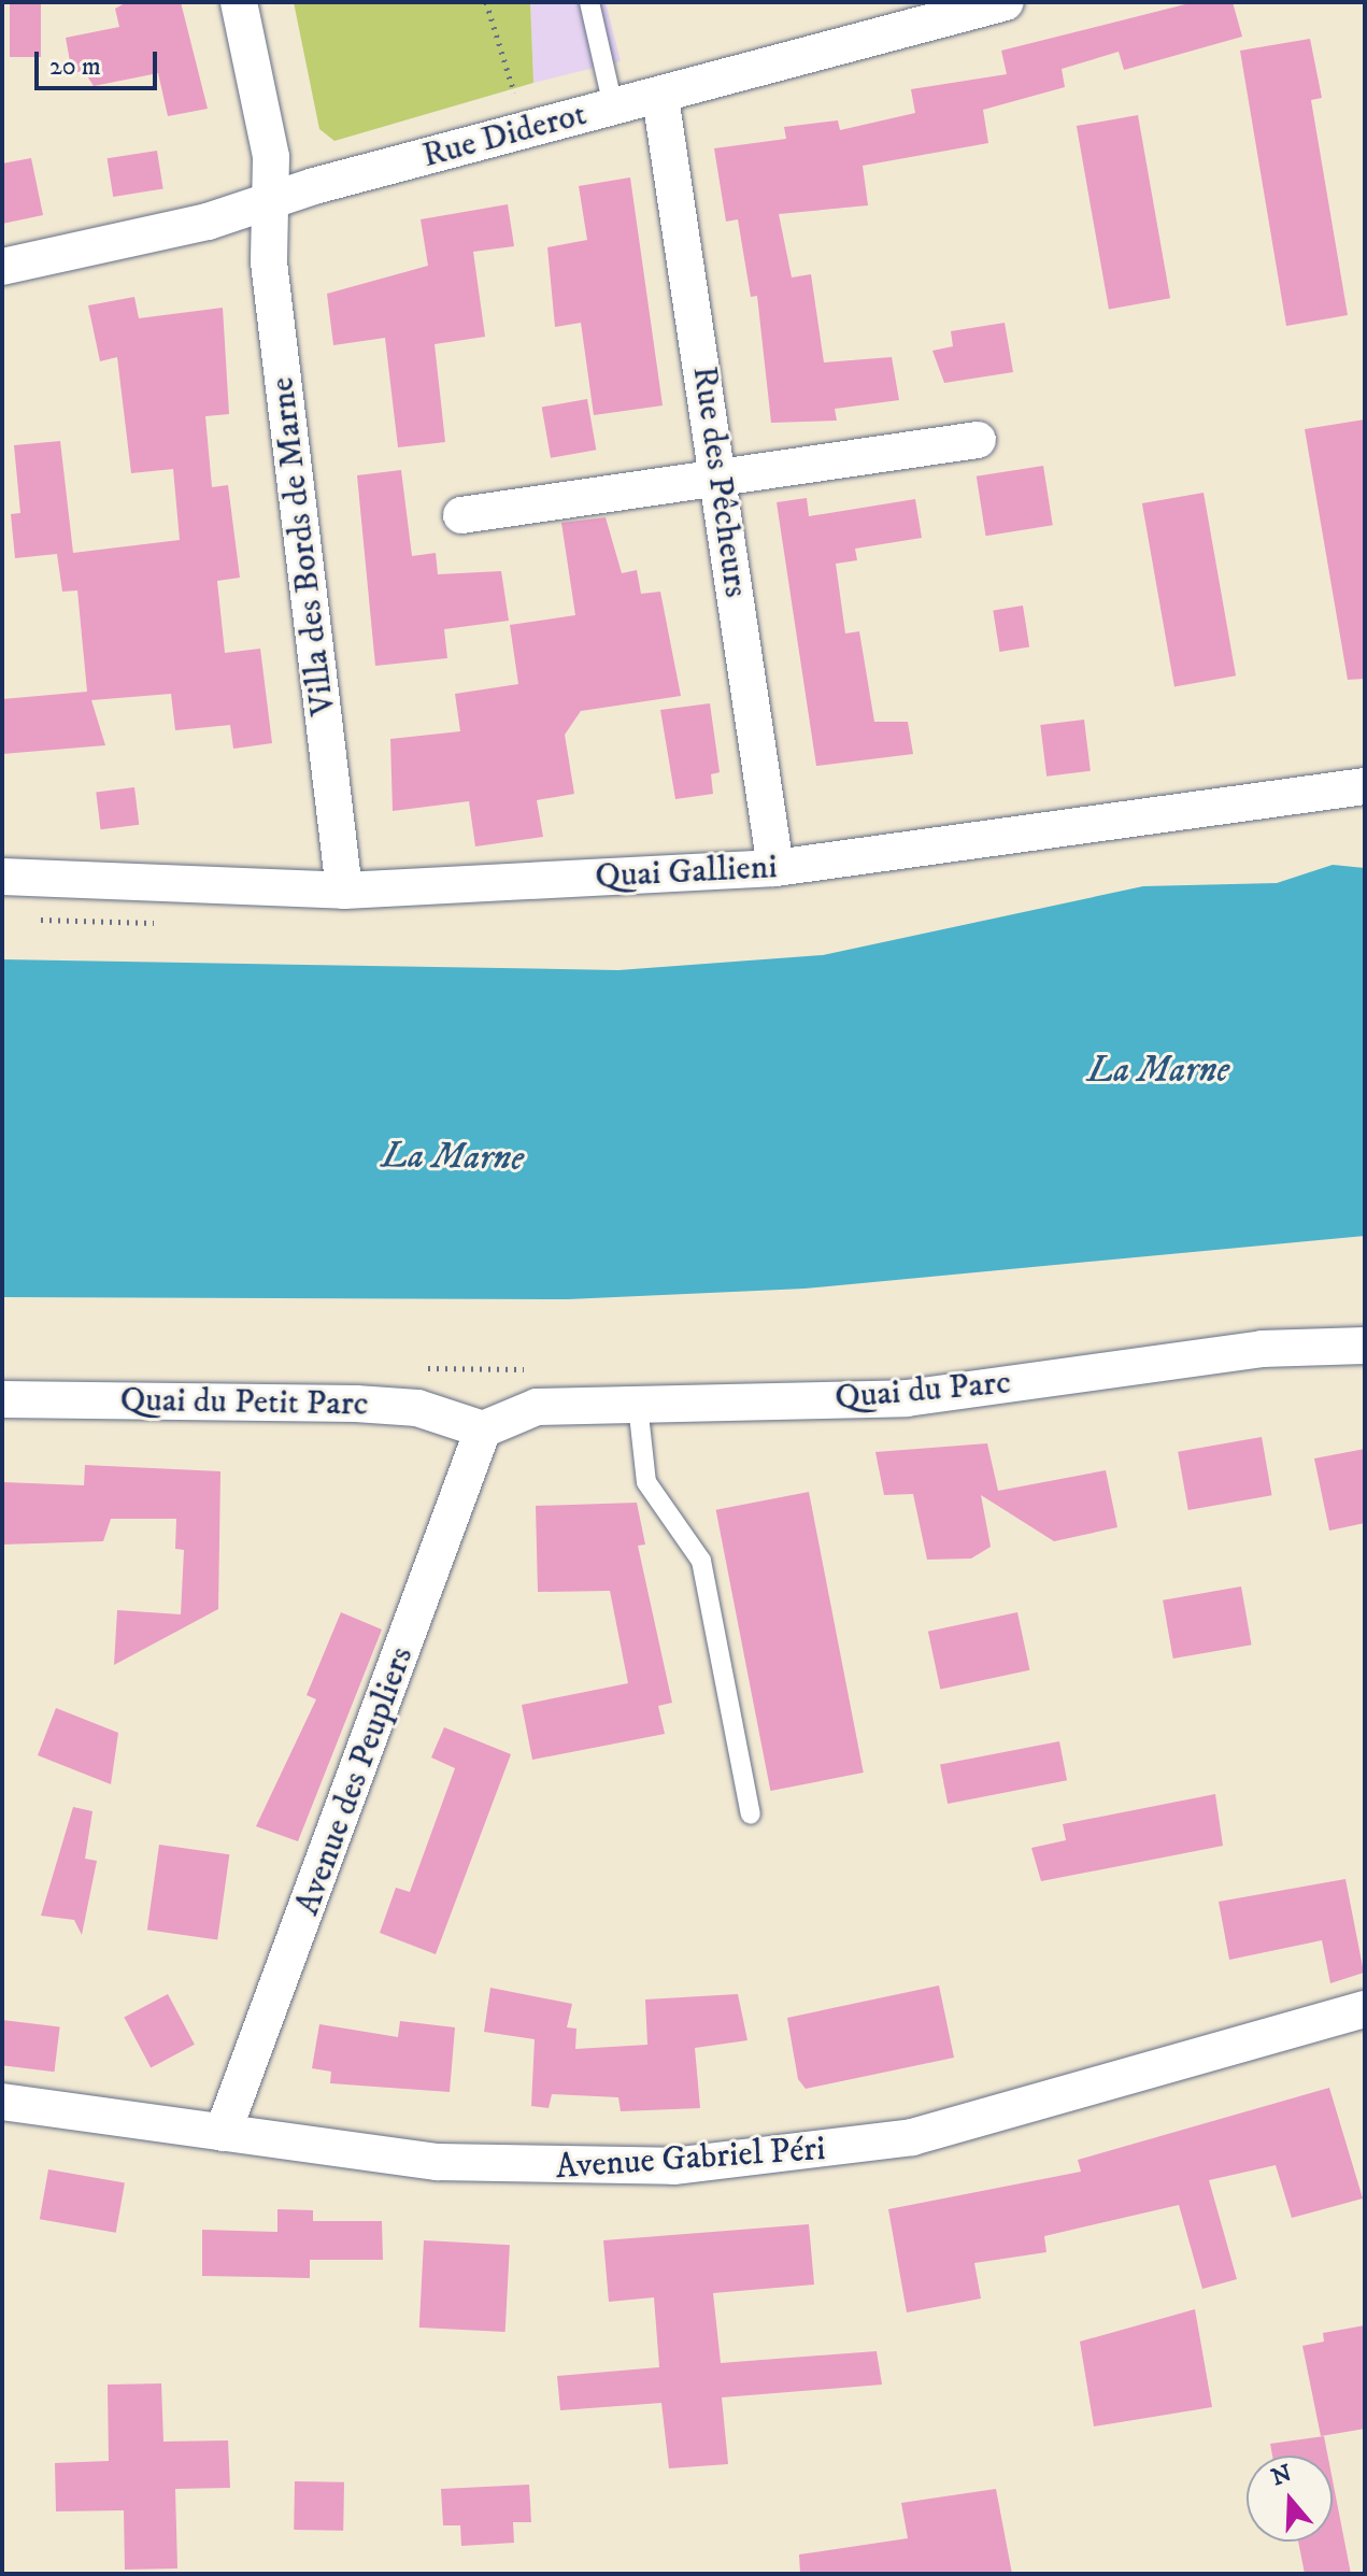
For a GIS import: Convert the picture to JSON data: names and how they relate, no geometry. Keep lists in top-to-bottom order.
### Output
{
  "streets": {
    "street": [
      "Rue Diderot",
      "Rue des Pêcheurs",
      "Villa des Bords de Marne",
      "Quai Gallieni",
      "Quai du Parc",
      "Quai du Petit Parc",
      "Avenue des Peupliers",
      "Avenue Gabriel Péri"
    ]
  },
  "crossings": [
    ["Rue Diderot", "Rue des Pêcheurs"],
    ["Rue Diderot", "Villa des Bords de Marne"],
    ["Rue des Pêcheurs", "Quai Gallieni"],
    ["Villa des Bords de Marne", "Quai Gallieni"],
    ["Quai du Parc", "Quai du Petit Parc"],
    ["Quai du Parc", "Avenue des Peupliers"],
    ["Quai du Petit Parc", "Avenue des Peupliers"],
    ["Avenue des Peupliers", "Avenue Gabriel Péri"]
  ],
  "water": ["La Marne"],
  "scale_bar": "20 m",
  "north": "top"
}
